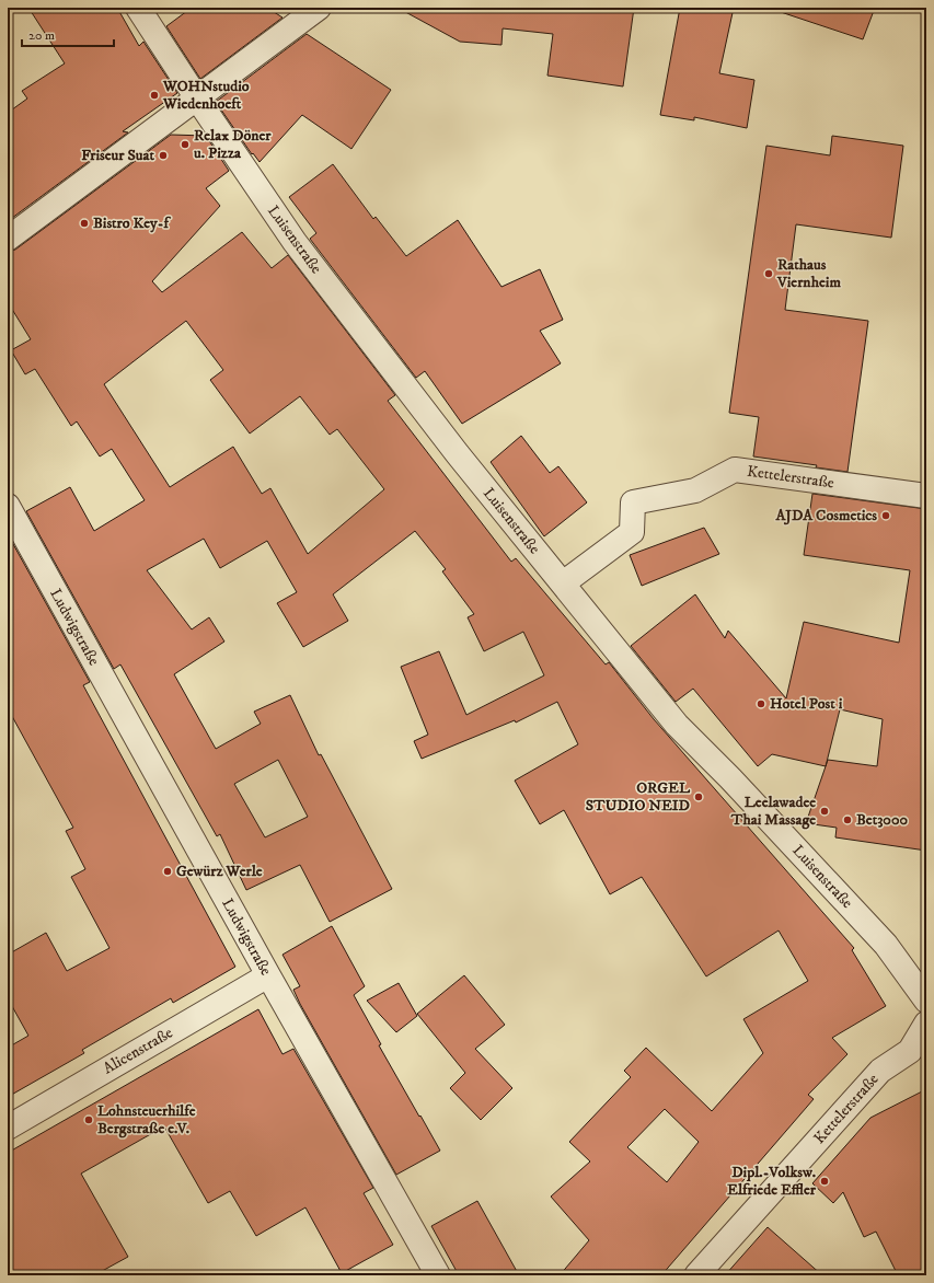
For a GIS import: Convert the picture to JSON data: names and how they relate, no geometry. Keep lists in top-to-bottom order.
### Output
{
  "streets": {
    "street": [
      "Luisenstraße",
      "Kettelerstraße",
      "Ludwigstraße",
      "Alicenstraße"
    ]
  },
  "crossings": [
    ["Luisenstraße", "Kettelerstraße"],
    ["Ludwigstraße", "Alicenstraße"]
  ],
  "places": [
    "WOHNstudio Wiedenhoeft",
    "Relax Döner u. Pizza",
    "Friseur Suat",
    "Bistro Key-f",
    "Rathaus Viernheim",
    "AJDA Cosmetics",
    "Hotel Post i",
    "ORGEL STUDIO NEID",
    "Leelawadee Thai Massage",
    "Bet3000",
    "Gewürz Werle",
    "Lohnsteuerhilfe Bergstraße e.V.",
    "Dipl.-Volksw. Elfriede Effler"
  ],
  "scale_bar": "20 m"
}
